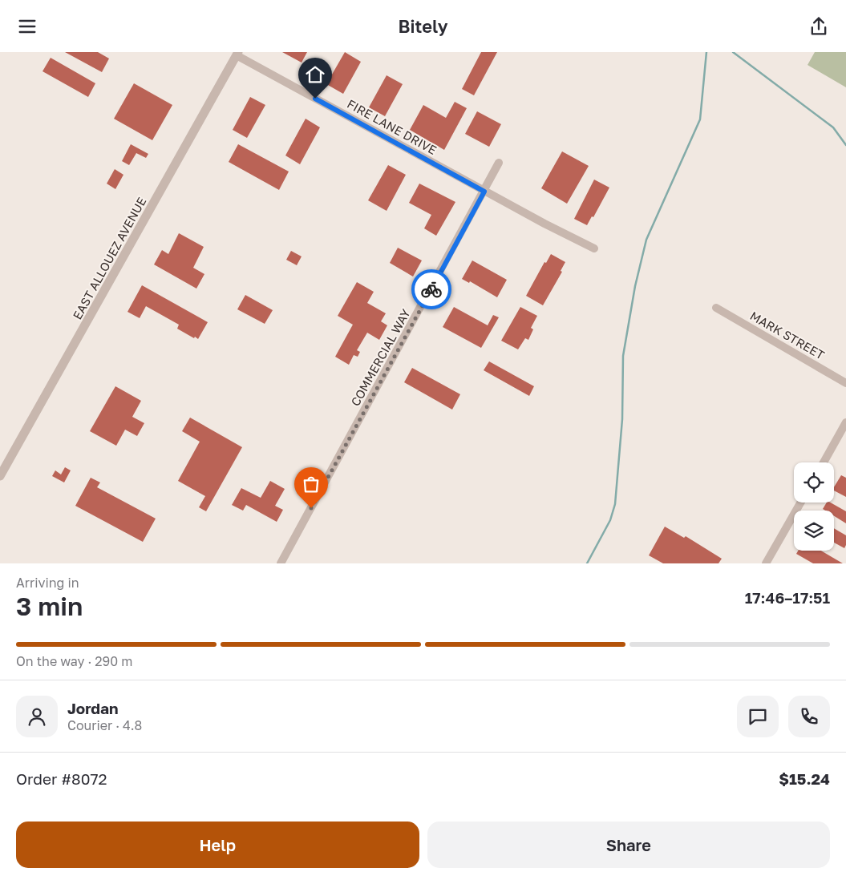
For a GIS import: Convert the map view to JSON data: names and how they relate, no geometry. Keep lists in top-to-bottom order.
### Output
{
  "streets": {
    "street": [
      "FIRE LANE DRIVE",
      "EAST ALLOUEZ AVENUE",
      "MARK STREET",
      "COMMERCIAL WAY"
    ]
  },
  "crossings": [
    ["FIRE LANE DRIVE", "EAST ALLOUEZ AVENUE"],
    ["FIRE LANE DRIVE", "COMMERCIAL WAY"]
  ],
  "page": {
    "header": "Bitely",
    "heading": ["3 min", "Arriving in", "17:46–17:51"],
    "panel": [
      "Jordan",
      "Courier · 4.8",
      "Order #8072",
      "$15.24"
    ],
    "bar": "On the way · 290 m",
    "buttons": ["Help", "Share"]
  }
}
